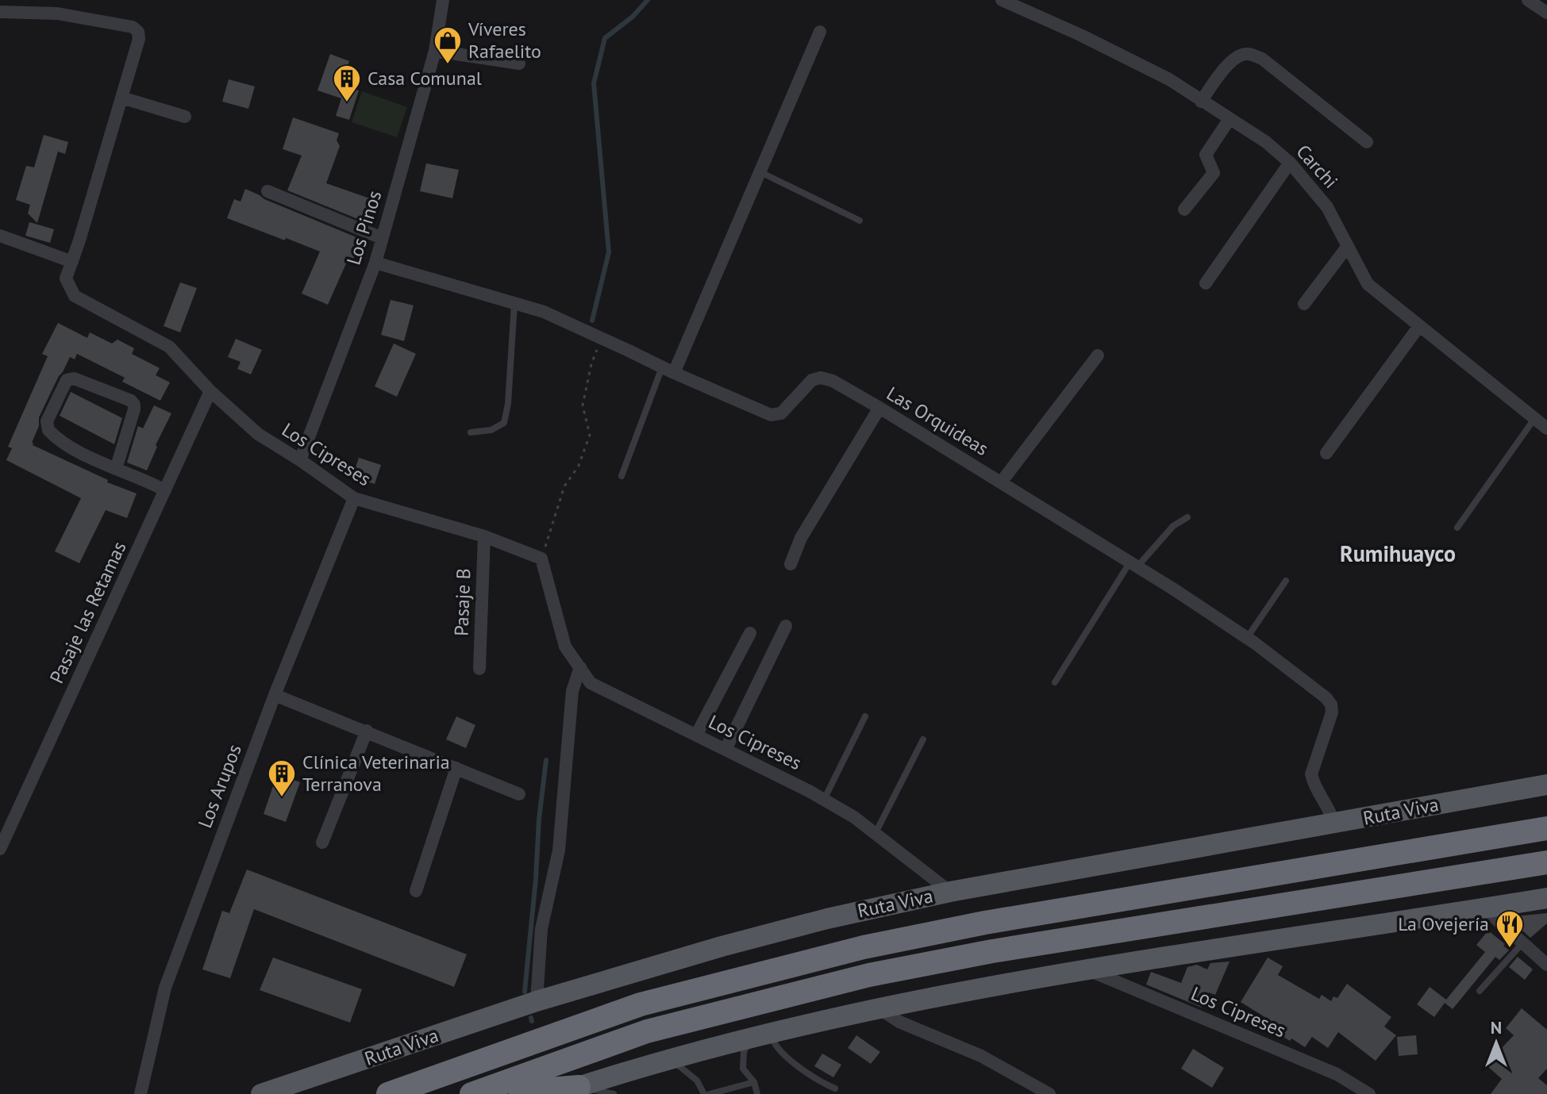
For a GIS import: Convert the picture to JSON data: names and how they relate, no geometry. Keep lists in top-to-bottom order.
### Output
{
  "streets": {
    "highway": ["Ruta Viva"],
    "street": [
      "Carchi",
      "Los Pinos",
      "Las Orquideas",
      "Los Cipreses",
      "Pasaje B",
      "Pasaje las Retamas",
      "Los Arupos"
    ]
  },
  "crossings": [
    ["Los Pinos", "Las Orquideas"],
    ["Los Pinos", "Los Cipreses"],
    ["Las Orquideas", "Ruta Viva"],
    ["Los Cipreses", "Pasaje B"],
    ["Los Cipreses", "Pasaje las Retamas"],
    ["Los Cipreses", "Los Arupos"],
    ["Los Cipreses", "Ruta Viva"]
  ],
  "districts": ["Rumihuayco"],
  "places": {
    "shop": ["Víveres Rafaelito"],
    "building": ["Casa Comunal", "Clínica Veterinaria Terranova"],
    "restaurant": ["La Ovejería"]
  },
  "north": "top"
}
